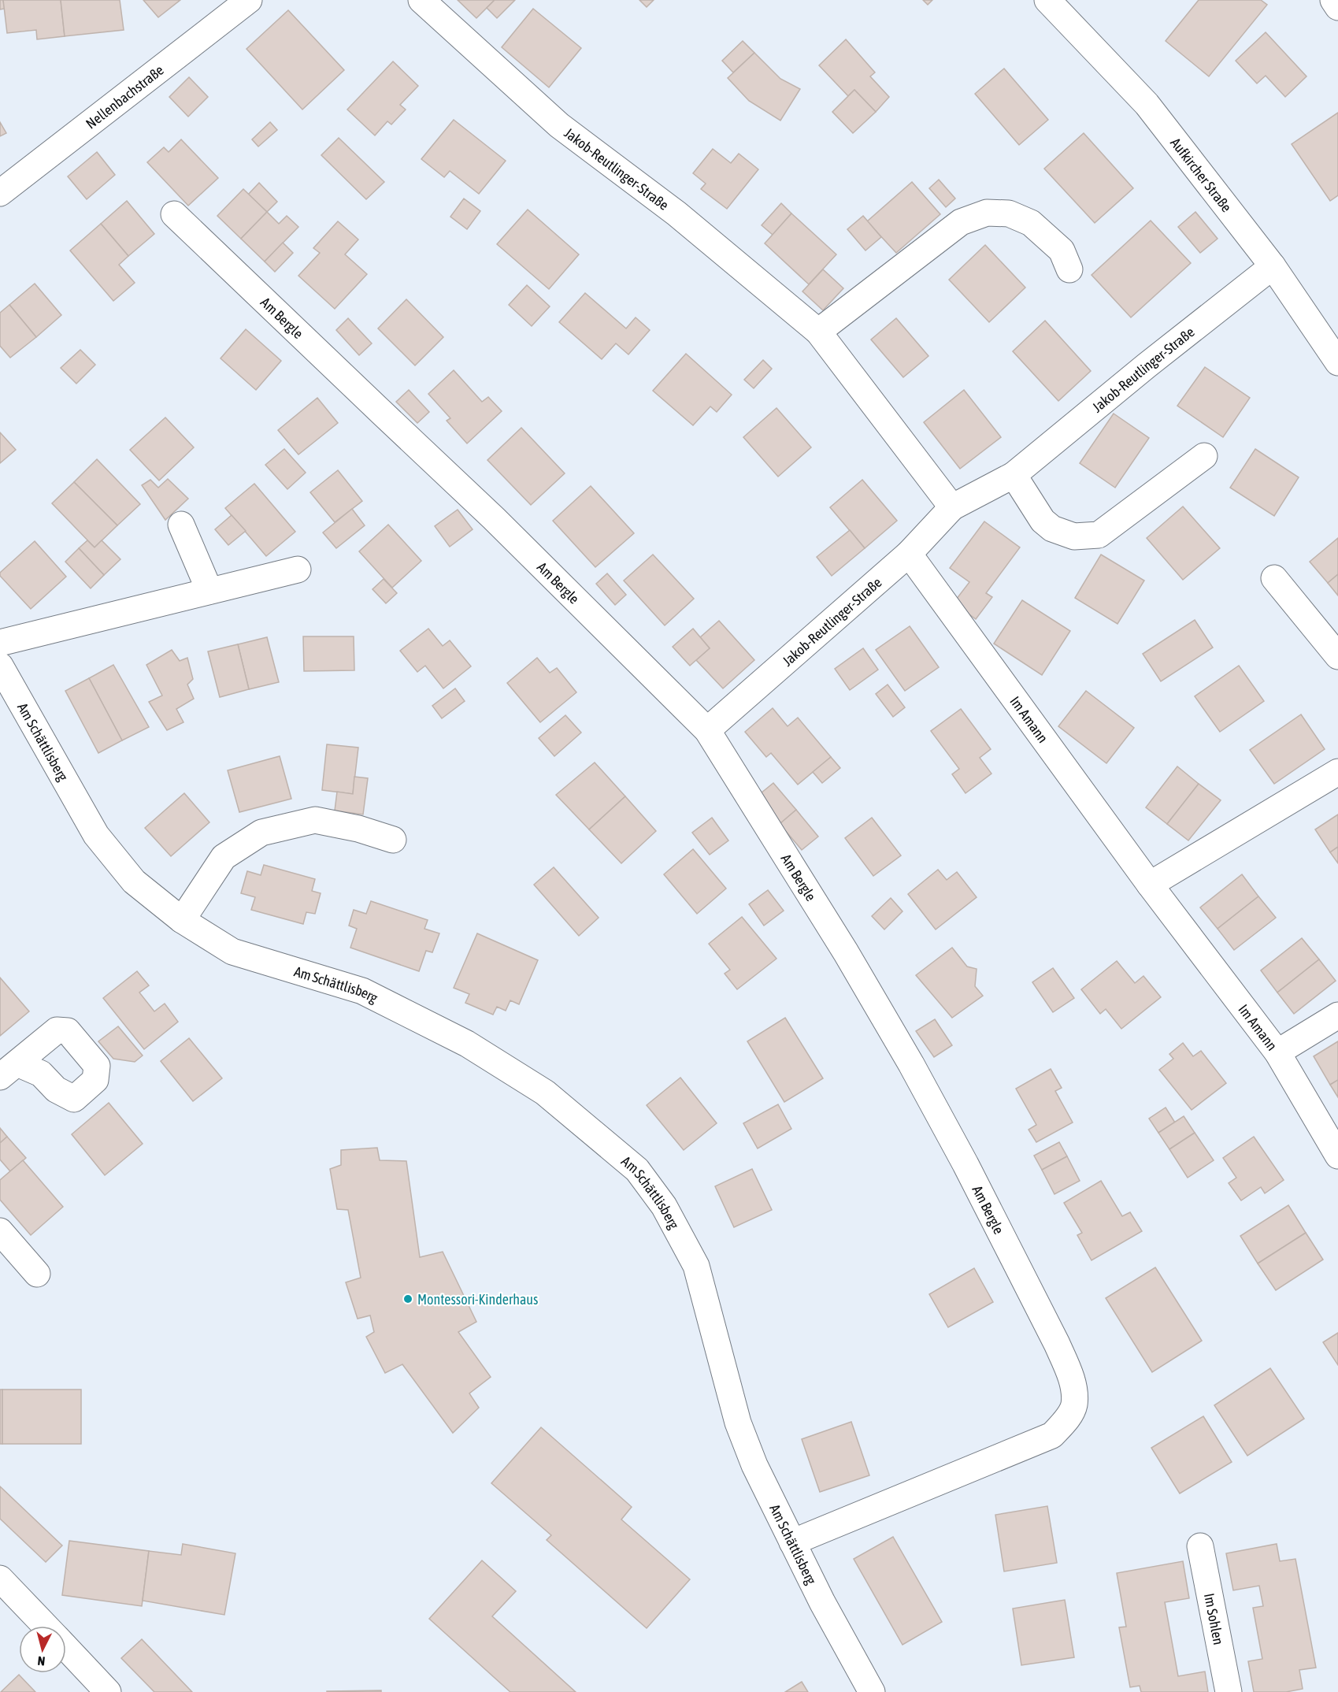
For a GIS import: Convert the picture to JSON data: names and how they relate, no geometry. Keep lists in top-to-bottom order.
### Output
{
  "streets": {
    "street": [
      "Nellenbachstraße",
      "Jakob-Reutlinger-Straße",
      "Aufkircher Straße",
      "Am Bergle",
      "Im Amann",
      "Am Schättlisberg",
      "Im Sohlen"
    ]
  },
  "crossings": [
    ["Jakob-Reutlinger-Straße", "Aufkircher Straße"],
    ["Jakob-Reutlinger-Straße", "Am Bergle"],
    ["Jakob-Reutlinger-Straße", "Im Amann"],
    ["Am Bergle", "Am Schättlisberg"]
  ],
  "places": ["Montessori-Kinderhaus"],
  "north": "bottom"
}
